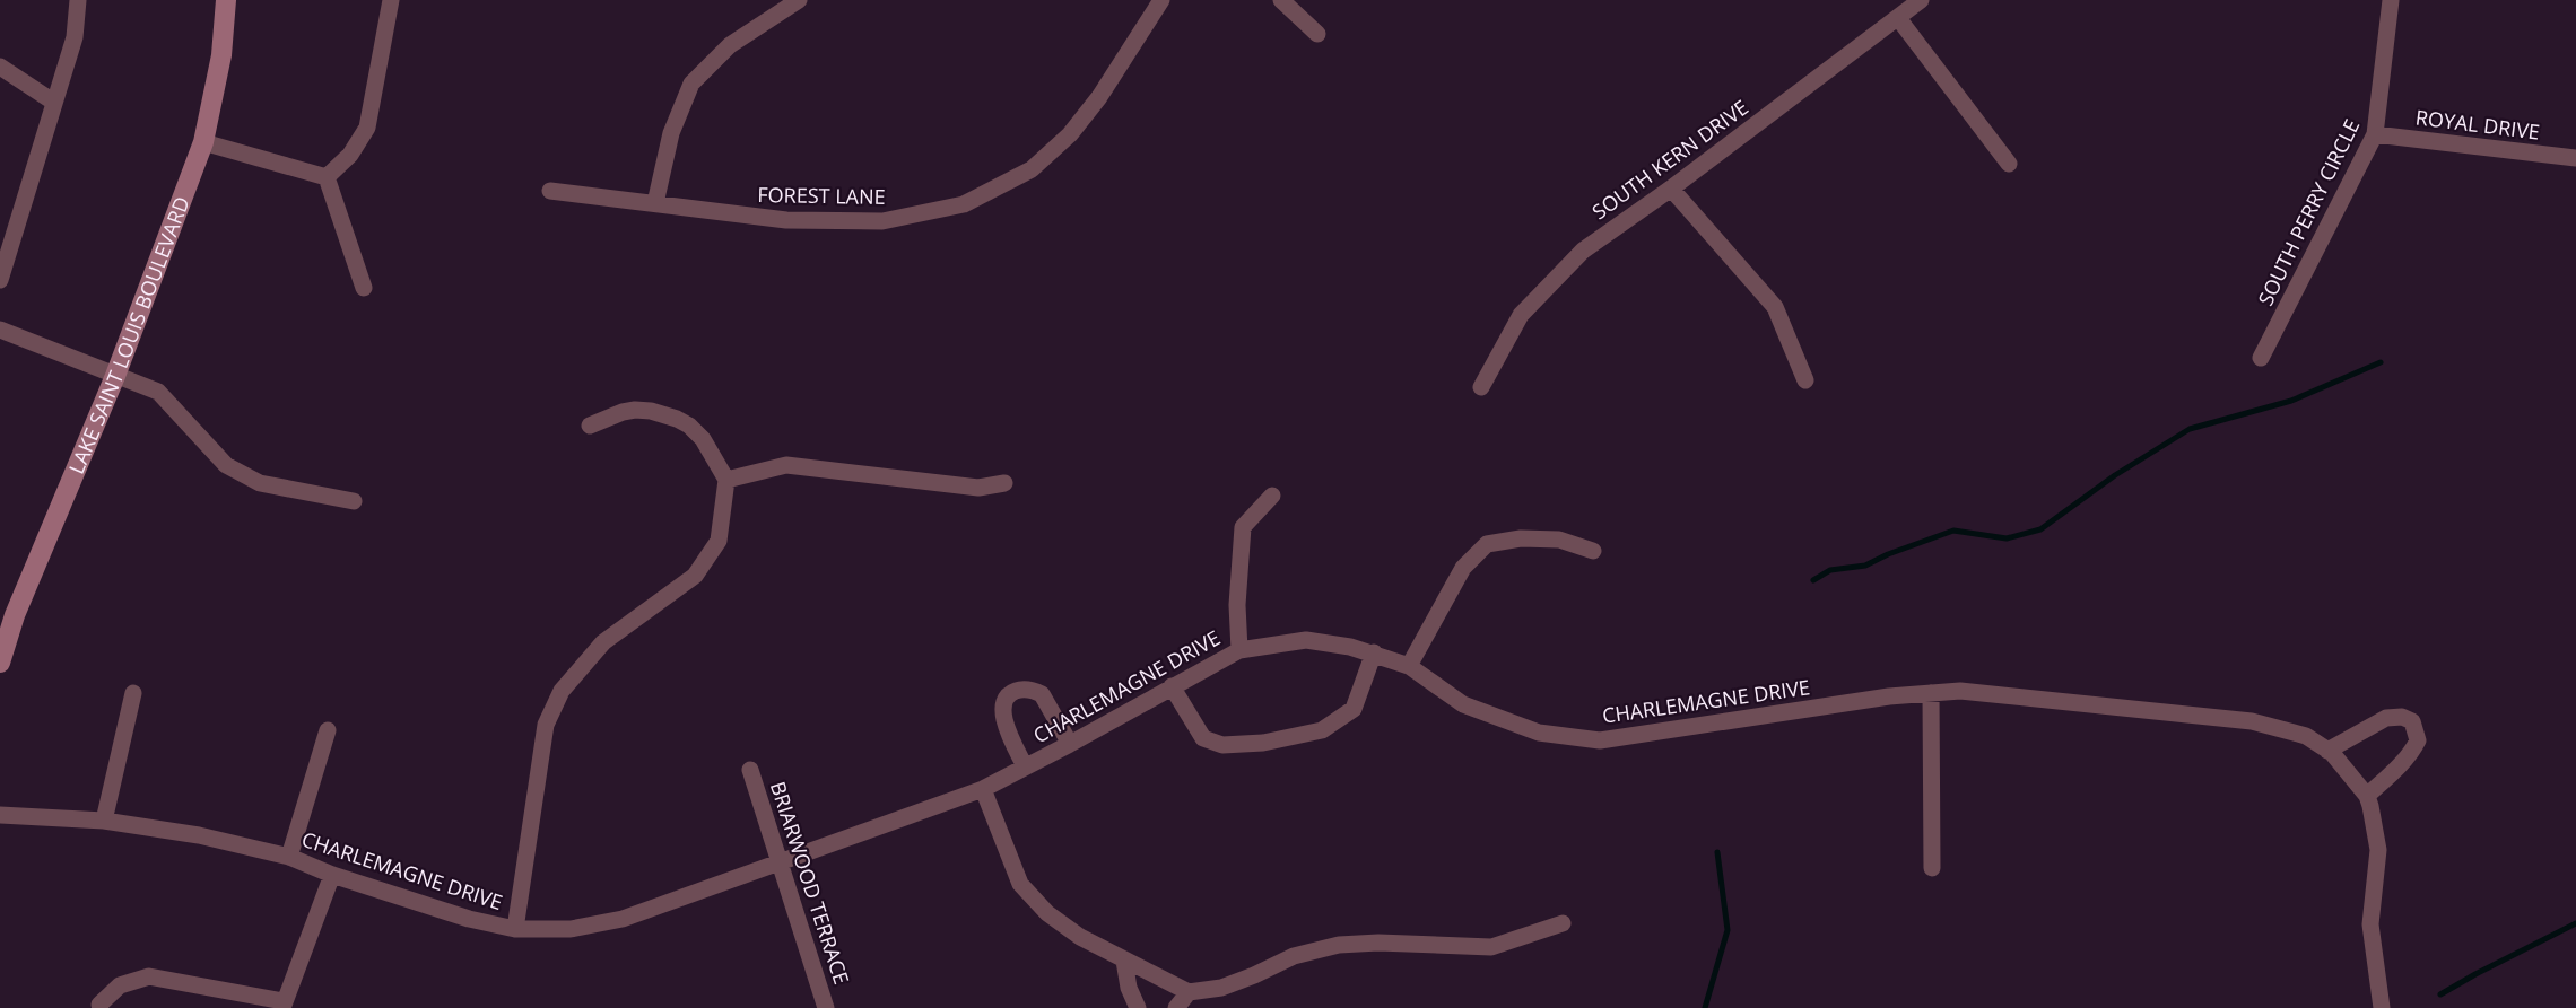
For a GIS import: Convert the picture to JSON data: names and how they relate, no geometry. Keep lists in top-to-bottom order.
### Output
{
  "streets": {
    "main road": ["LAKE SAINT LOUIS BOULEVARD"],
    "street": [
      "ROYAL DRIVE",
      "SOUTH KERN DRIVE",
      "FOREST LANE",
      "SOUTH PERRY CIRCLE",
      "CHARLEMAGNE DRIVE",
      "BRIARWOOD TERRACE"
    ]
  },
  "crossings": [
    ["ROYAL DRIVE", "SOUTH PERRY CIRCLE"],
    ["CHARLEMAGNE DRIVE", "BRIARWOOD TERRACE"]
  ]
}
